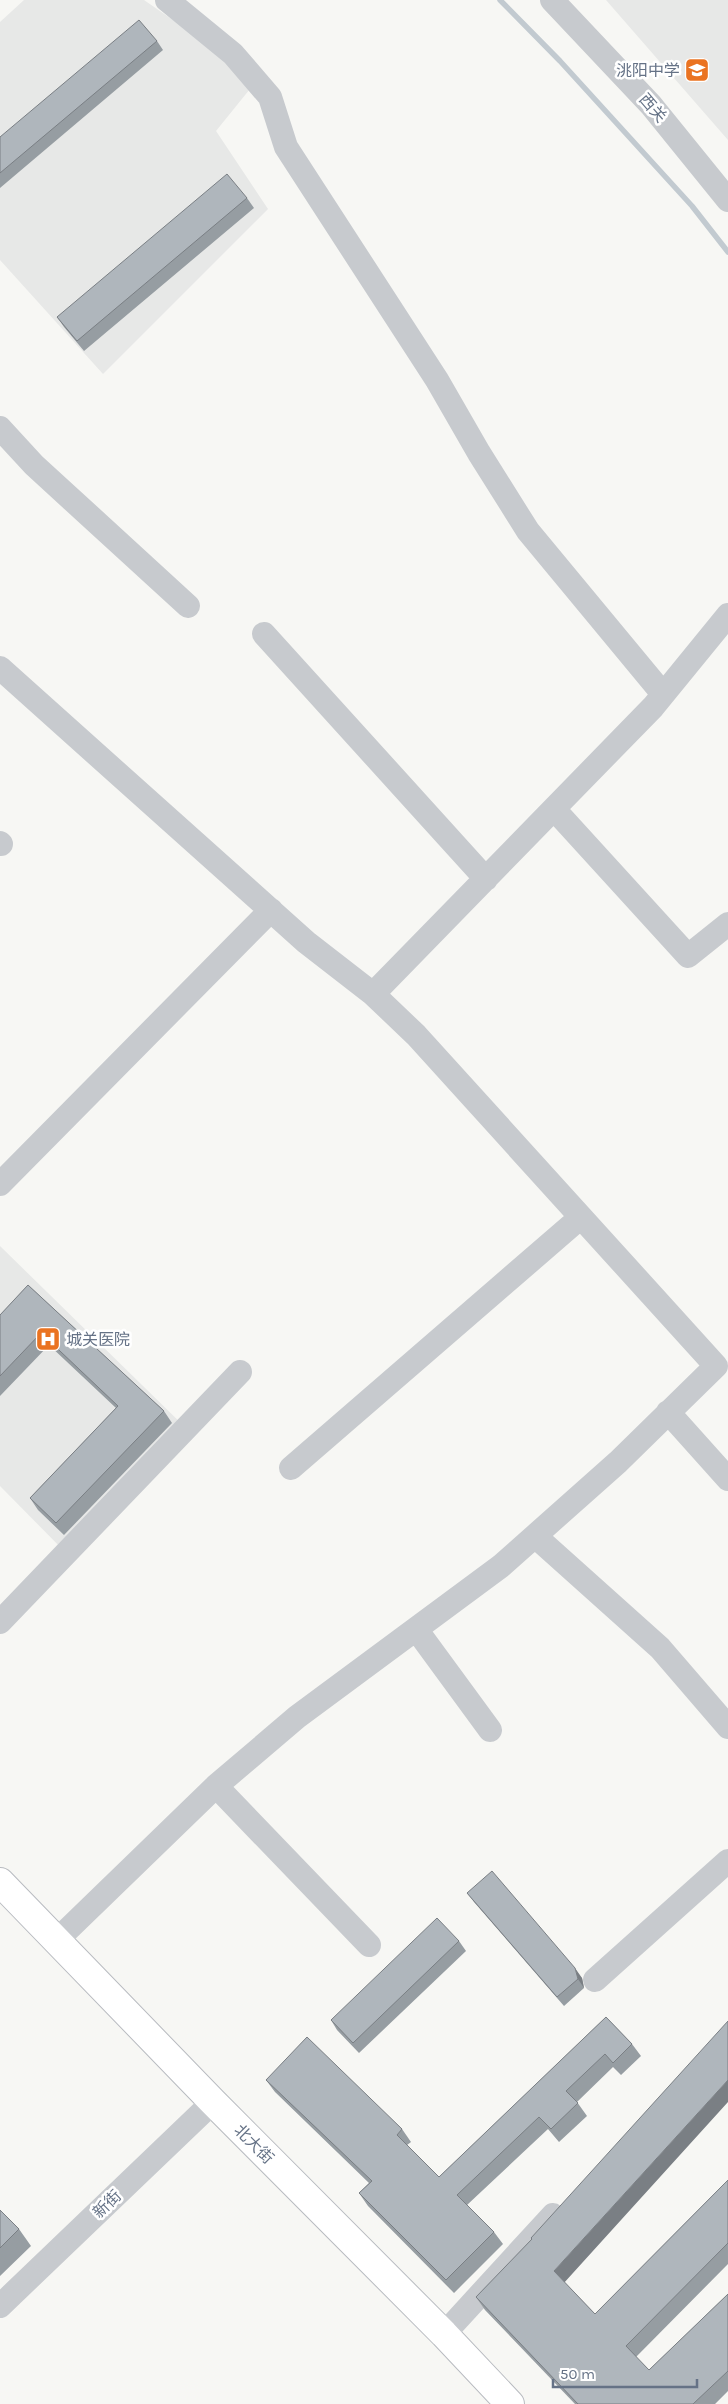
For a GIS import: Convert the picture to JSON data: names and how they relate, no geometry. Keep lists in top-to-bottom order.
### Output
{
  "streets": {
    "main road": ["北大街"],
    "street": ["西关", "新街"]
  },
  "crossings": [
    ["北大街", "新街"]
  ],
  "places": {
    "school or university": ["洮阳中学"],
    "hospital": ["城关医院"]
  },
  "scale_bar": "50 m"
}
